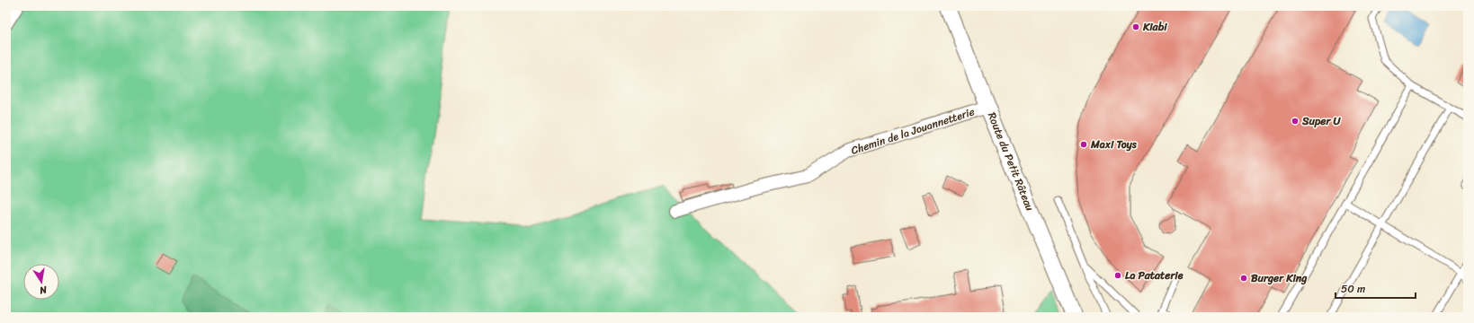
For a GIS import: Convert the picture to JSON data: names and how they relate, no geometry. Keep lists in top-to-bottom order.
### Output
{
  "streets": {
    "street": ["Chemin de la Jouannetterie", "Route du Petit Râteau"]
  },
  "crossings": [
    ["Chemin de la Jouannetterie", "Route du Petit Râteau"]
  ],
  "places": [
    "Kiabi",
    "Super U",
    "Maxi Toys",
    "La Pataterie",
    "Burger King"
  ],
  "scale_bar": "50 m",
  "north": "bottom"
}
